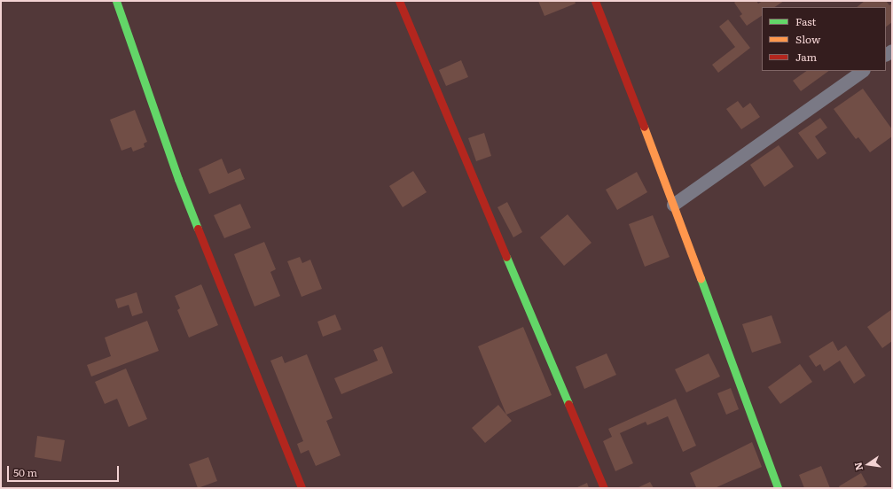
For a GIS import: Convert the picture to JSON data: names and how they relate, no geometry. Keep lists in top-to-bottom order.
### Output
{
  "legend": ["Fast", "Slow", "Jam"],
  "scale_bar": "50 m",
  "north": "left"
}
